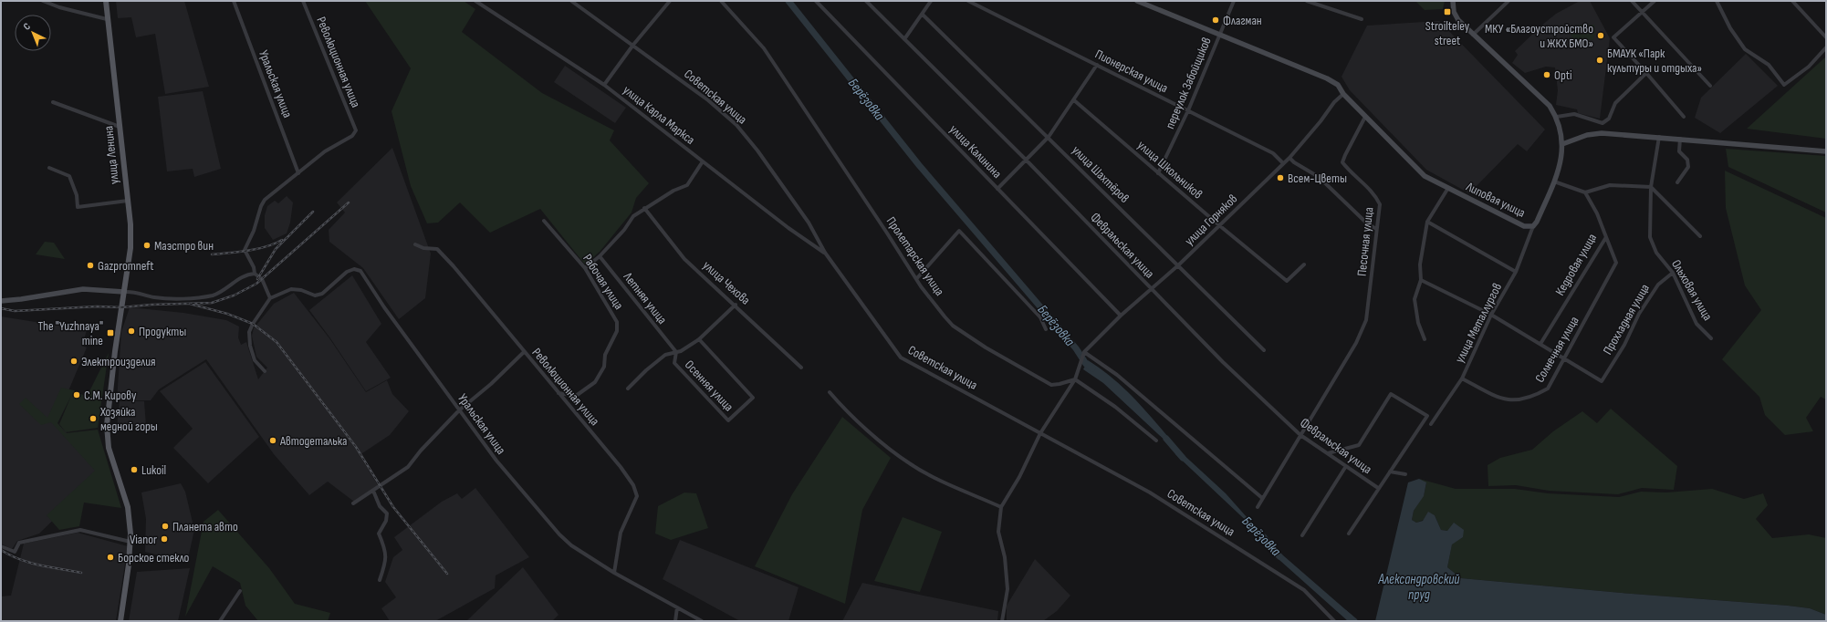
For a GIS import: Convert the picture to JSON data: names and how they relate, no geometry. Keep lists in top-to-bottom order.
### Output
{
  "streets": {
    "main road": ["улица Ленина", "Липовая улица"],
    "street": [
      "Революционная улица",
      "Пионерская улица",
      "переулок Забойщиков",
      "Уральская улица",
      "Советская улица",
      "улица Карла Маркса",
      "улица Калинина",
      "улица Школьников",
      "улица Шахтёров",
      "улица Горняков",
      "Песочная улица",
      "Февральская улица",
      "Пролетарская улица",
      "Кедровая улица",
      "Рабочая улица",
      "улица Чехова",
      "Ольховая улица",
      "Летняя улица",
      "Прохладная улица",
      "улица Металлургов",
      "Солнечная улица",
      "Осенняя улица"
    ]
  },
  "crossings": [
    ["Революционная улица", "Уральская улица"],
    ["Революционная улица", "Рабочая улица"],
    ["Пионерская улица", "переулок Забойщиков"],
    ["Пионерская улица", "улица Горняков"],
    ["переулок Забойщиков", "улица Школьников"],
    ["переулок Забойщиков", "Липовая улица"],
    ["Советская улица", "улица Карла Маркса"],
    ["улица Калинина", "улица Горняков"],
    ["улица Школьников", "улица Горняков"],
    ["улица Шахтёров", "улица Горняков"],
    ["Липовая улица", "улица Горняков"],
    ["Липовая улица", "Песочная улица"],
    ["Липовая улица", "улица Металлургов"],
    ["улица Горняков", "Февральская улица"],
    ["Песочная улица", "Февральская улица"],
    ["Кедровая улица", "Солнечная улица"],
    ["Ольховая улица", "Прохладная улица"],
    ["Летняя улица", "Осенняя улица"],
    ["Прохладная улица", "Солнечная улица"],
    ["улица Металлургов", "Солнечная улица"]
  ],
  "water": ["Берёзовка", "Александровский пруд"],
  "places": {
    "transit": ["Stroilteley street", "The \"Yuzhnaya\" mine"],
    "other": [
      "Флагман",
      "МКУ «Благоустройство и ЖКХ БМО»",
      "БМАУК «Парк культуры и отдыха»",
      "Opti",
      "Всем-Цветы",
      "Маэстро вин",
      "Gazpromneft",
      "Продукты",
      "Электроизделия",
      "С.М. Кирову",
      "Хозяйка медной горы",
      "Автодеталька",
      "Lukoil",
      "Планета авто",
      "Vianor",
      "Борское стекло"
    ]
  },
  "north": "top left"
}
